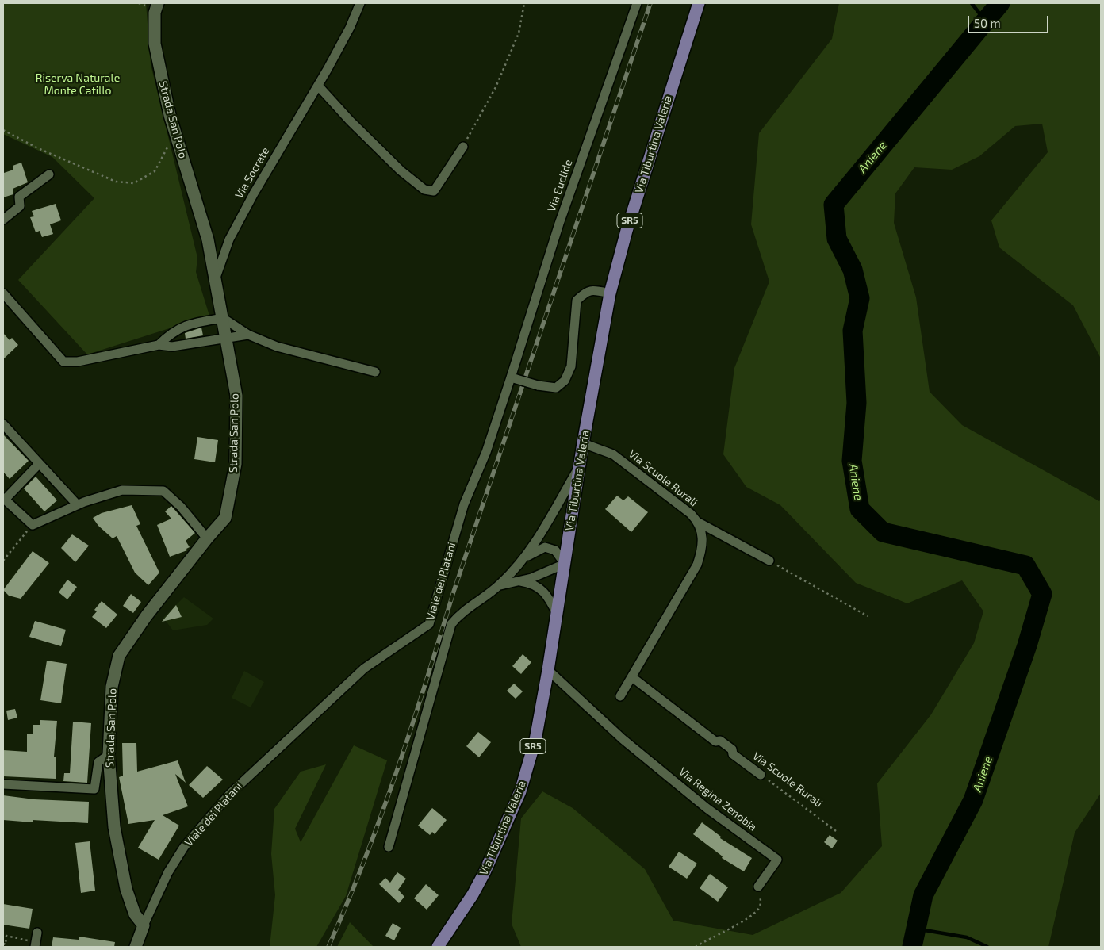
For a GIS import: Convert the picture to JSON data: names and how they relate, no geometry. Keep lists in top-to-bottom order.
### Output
{
  "streets": {
    "main road": ["Via Tiburtina Valeria", "SR5"],
    "street": [
      "Strada San Polo",
      "Via Socrate",
      "Via Euclide",
      "Via Scuole Rurali",
      "Viale dei Platani",
      "Via Regina Zenobia"
    ]
  },
  "crossings": [
    ["Strada San Polo", "Via Socrate"],
    ["Strada San Polo", "Viale dei Platani"],
    ["Via Tiburtina Valeria", "Via Scuole Rurali"],
    ["Via Tiburtina Valeria", "Via Regina Zenobia"],
    ["Via Euclide", "Viale dei Platani"]
  ],
  "water": ["Aniene"],
  "parks": ["Riserva Naturale Monte Catillo"],
  "scale_bar": "50 m"
}
